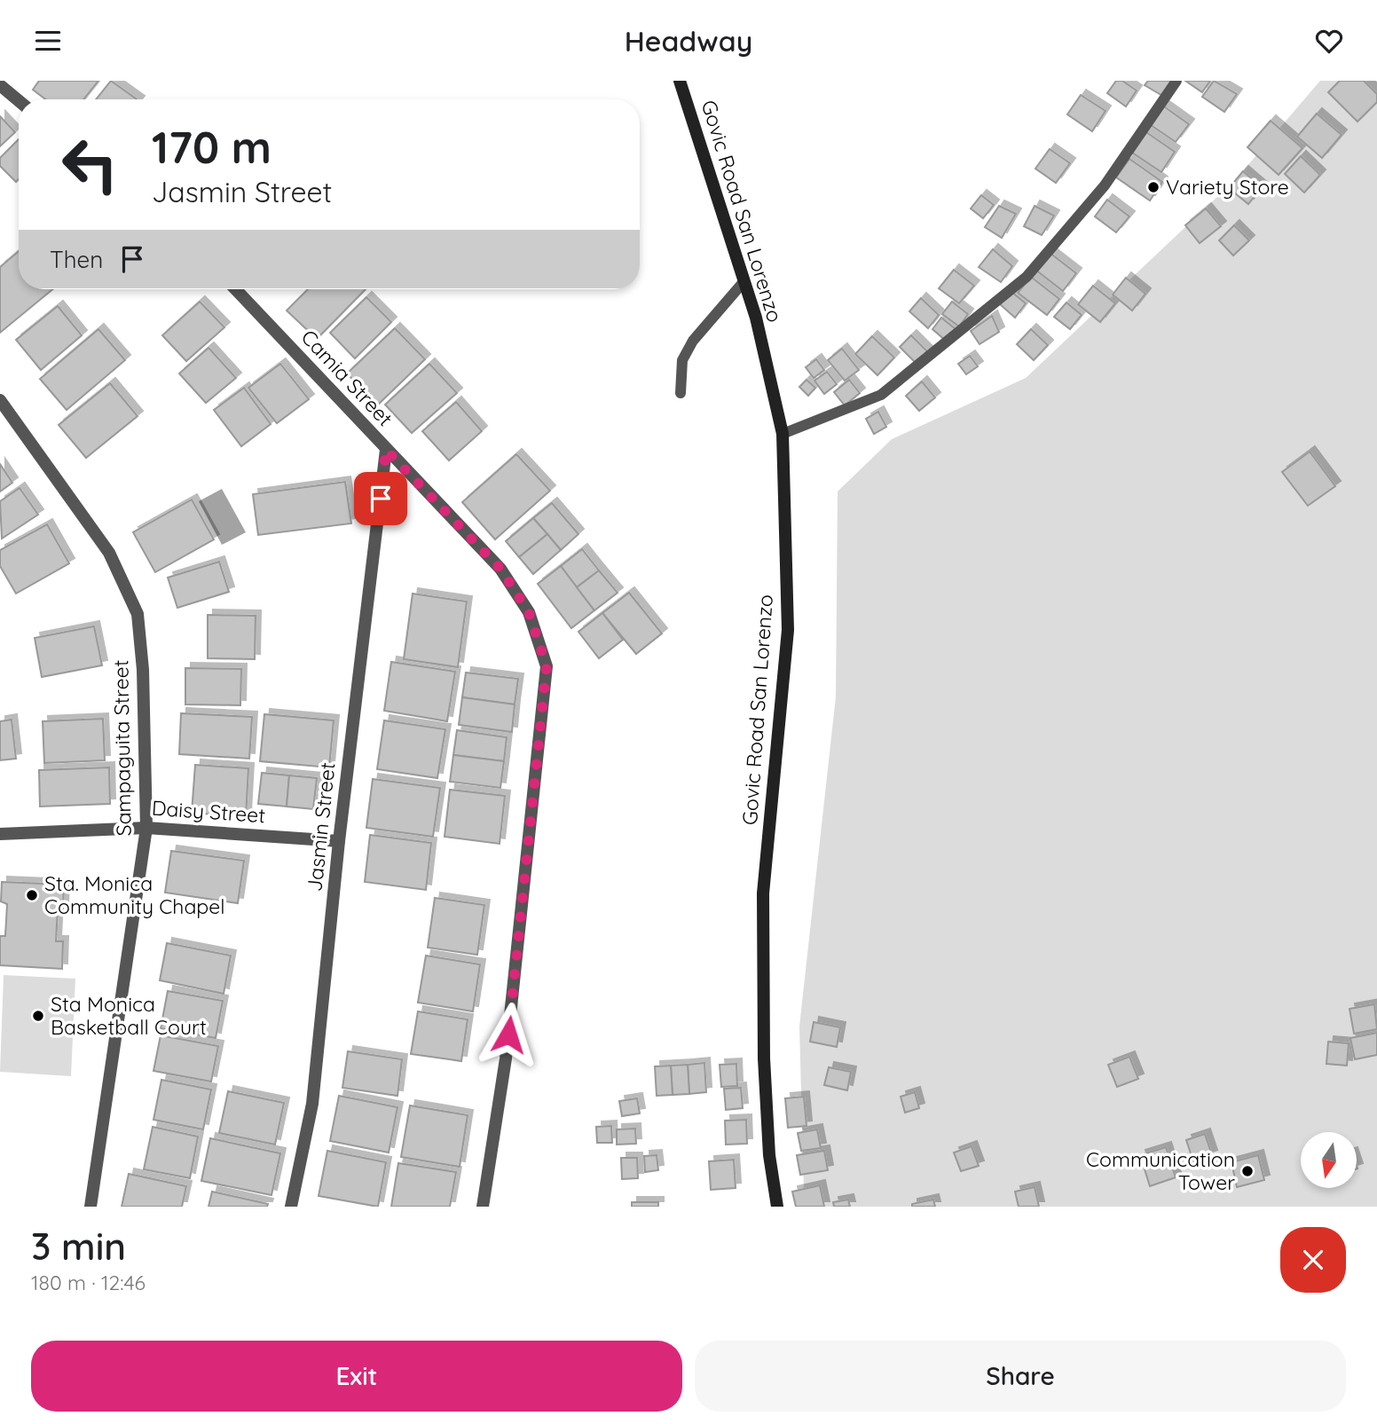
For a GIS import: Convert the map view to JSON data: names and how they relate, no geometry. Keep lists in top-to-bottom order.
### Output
{
  "streets": {
    "main road": ["Govic Road San Lorenzo"],
    "street": [
      "Camia Street",
      "Sampaguita Street",
      "Daisy Street",
      "Jasmin Street"
    ]
  },
  "crossings": [
    ["Camia Street", "Jasmin Street"],
    ["Sampaguita Street", "Daisy Street"],
    ["Daisy Street", "Jasmin Street"]
  ],
  "places": [
    "Variety Store",
    "Sta. Monica Community Chapel",
    "Sta Monica Basketball Court",
    "Communication Tower"
  ],
  "north": "bottom",
  "page": {
    "header": "Headway",
    "turn": ["170 m", "Jasmin Street"],
    "then": "Then",
    "heading": ["3 min", "180 m · 12:46"],
    "buttons": ["Exit", "Share"]
  }
}
